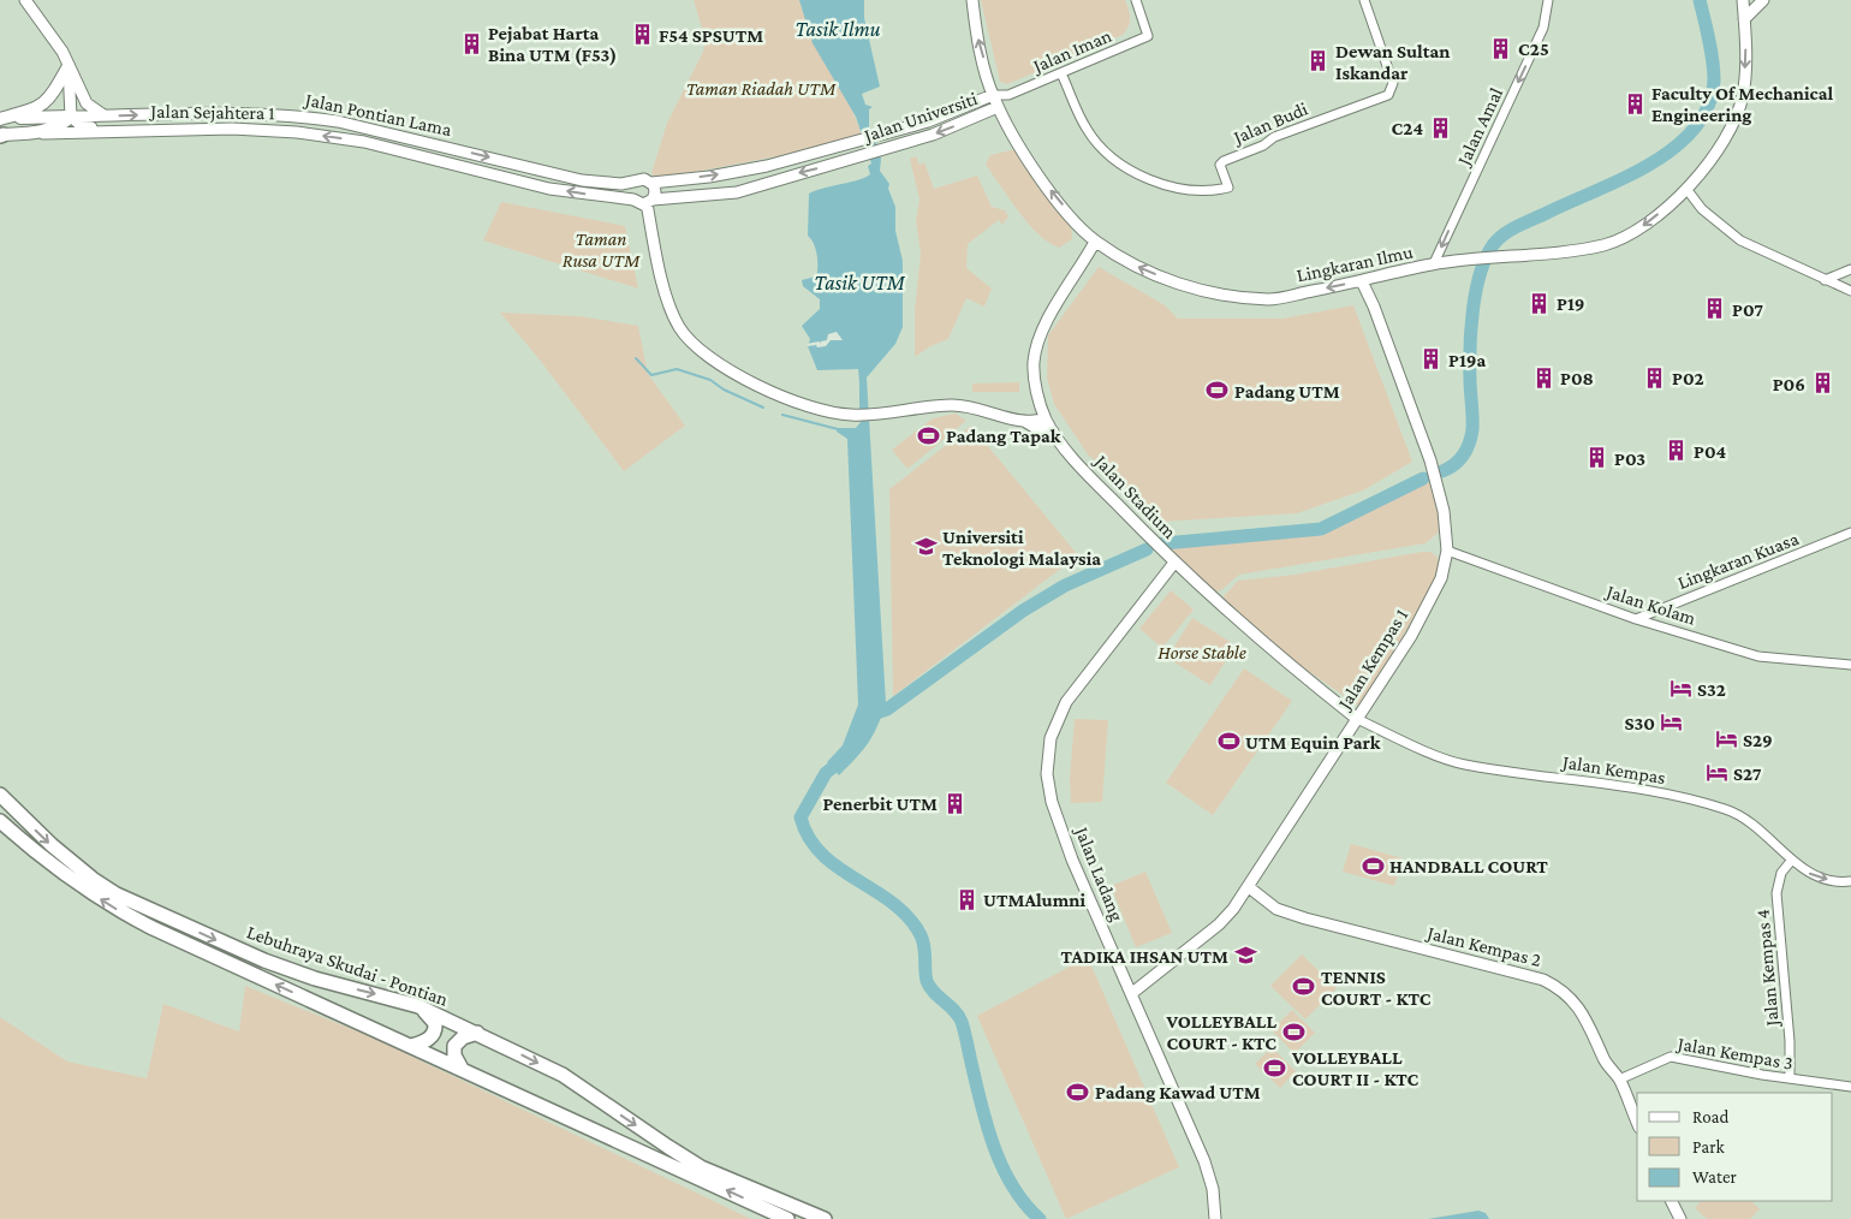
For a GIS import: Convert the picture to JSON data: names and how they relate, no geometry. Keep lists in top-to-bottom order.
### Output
{
  "streets": {
    "highway": ["Lebuhraya Skudai - Pontian"],
    "main road": ["Jalan Sejahtera 1", "Jalan Pontian Lama"],
    "street": [
      "Jalan Iman",
      "Jalan Universiti",
      "Jalan Budi",
      "Jalan Amal",
      "Lingkaran Ilmu",
      "Jalan Stadium",
      "Lingkaran Kuasa",
      "Jalan Kolam",
      "Jalan Kempas 1",
      "Jalan Kempas",
      "Jalan Ladang",
      "Jalan Kempas 2",
      "Jalan Kempas 4",
      "Jalan Kempas 3"
    ]
  },
  "crossings": [
    ["Jalan Iman", "Jalan Universiti"],
    ["Jalan Iman", "Jalan Budi"],
    ["Jalan Sejahtera 1", "Jalan Pontian Lama"],
    ["Jalan Sejahtera 1", "Jalan Universiti"],
    ["Jalan Pontian Lama", "Jalan Universiti"],
    ["Jalan Universiti", "Lingkaran Ilmu"],
    ["Jalan Amal", "Lingkaran Ilmu"],
    ["Lingkaran Ilmu", "Jalan Stadium"],
    ["Lingkaran Ilmu", "Jalan Kempas 1"],
    ["Jalan Stadium", "Jalan Kempas 1"],
    ["Jalan Stadium", "Jalan Kempas"],
    ["Jalan Stadium", "Jalan Ladang"],
    ["Lingkaran Kuasa", "Jalan Kolam"],
    ["Jalan Kolam", "Jalan Kempas 1"],
    ["Jalan Kempas 1", "Jalan Kempas"],
    ["Jalan Kempas 1", "Jalan Ladang"],
    ["Jalan Kempas 1", "Jalan Kempas 2"],
    ["Jalan Kempas", "Jalan Kempas 4"],
    ["Jalan Kempas 2", "Jalan Kempas 3"],
    ["Jalan Kempas 4", "Jalan Kempas 3"]
  ],
  "one_way": ["Jalan Sejahtera 1", "Jalan Pontian Lama", "Jalan Amal"],
  "water": ["Tasik Ilmu", "Tasik UTM"],
  "parks": ["Taman Riadah UTM", "Taman Rusa UTM", "Horse Stable"],
  "places": {
    "building": [
      "F54 SPSUTM",
      "Pejabat Harta Bina UTM (F53)",
      "C25",
      "Dewan Sultan Iskandar",
      "Faculty Of Mechanical Engineering",
      "C24",
      "P19",
      "P07",
      "P19a",
      "P08",
      "P02",
      "P06",
      "P04",
      "P03",
      "Penerbit UTM",
      "UTMAlumni"
    ],
    "sports": [
      "Padang UTM",
      "Padang Tapak",
      "UTM Equin Park",
      "HANDBALL COURT",
      "TENNIS COURT - KTC",
      "VOLLEYBALL COURT - KTC",
      "VOLLEYBALL COURT II - KTC",
      "Padang Kawad UTM"
    ],
    "school or university": ["Universiti Teknologi Malaysia", "TADIKA IHSAN UTM"],
    "hotel": [
      "S32",
      "S30",
      "S29",
      "S27"
    ]
  },
  "legend": ["Road", "Park", "Water"]
}
